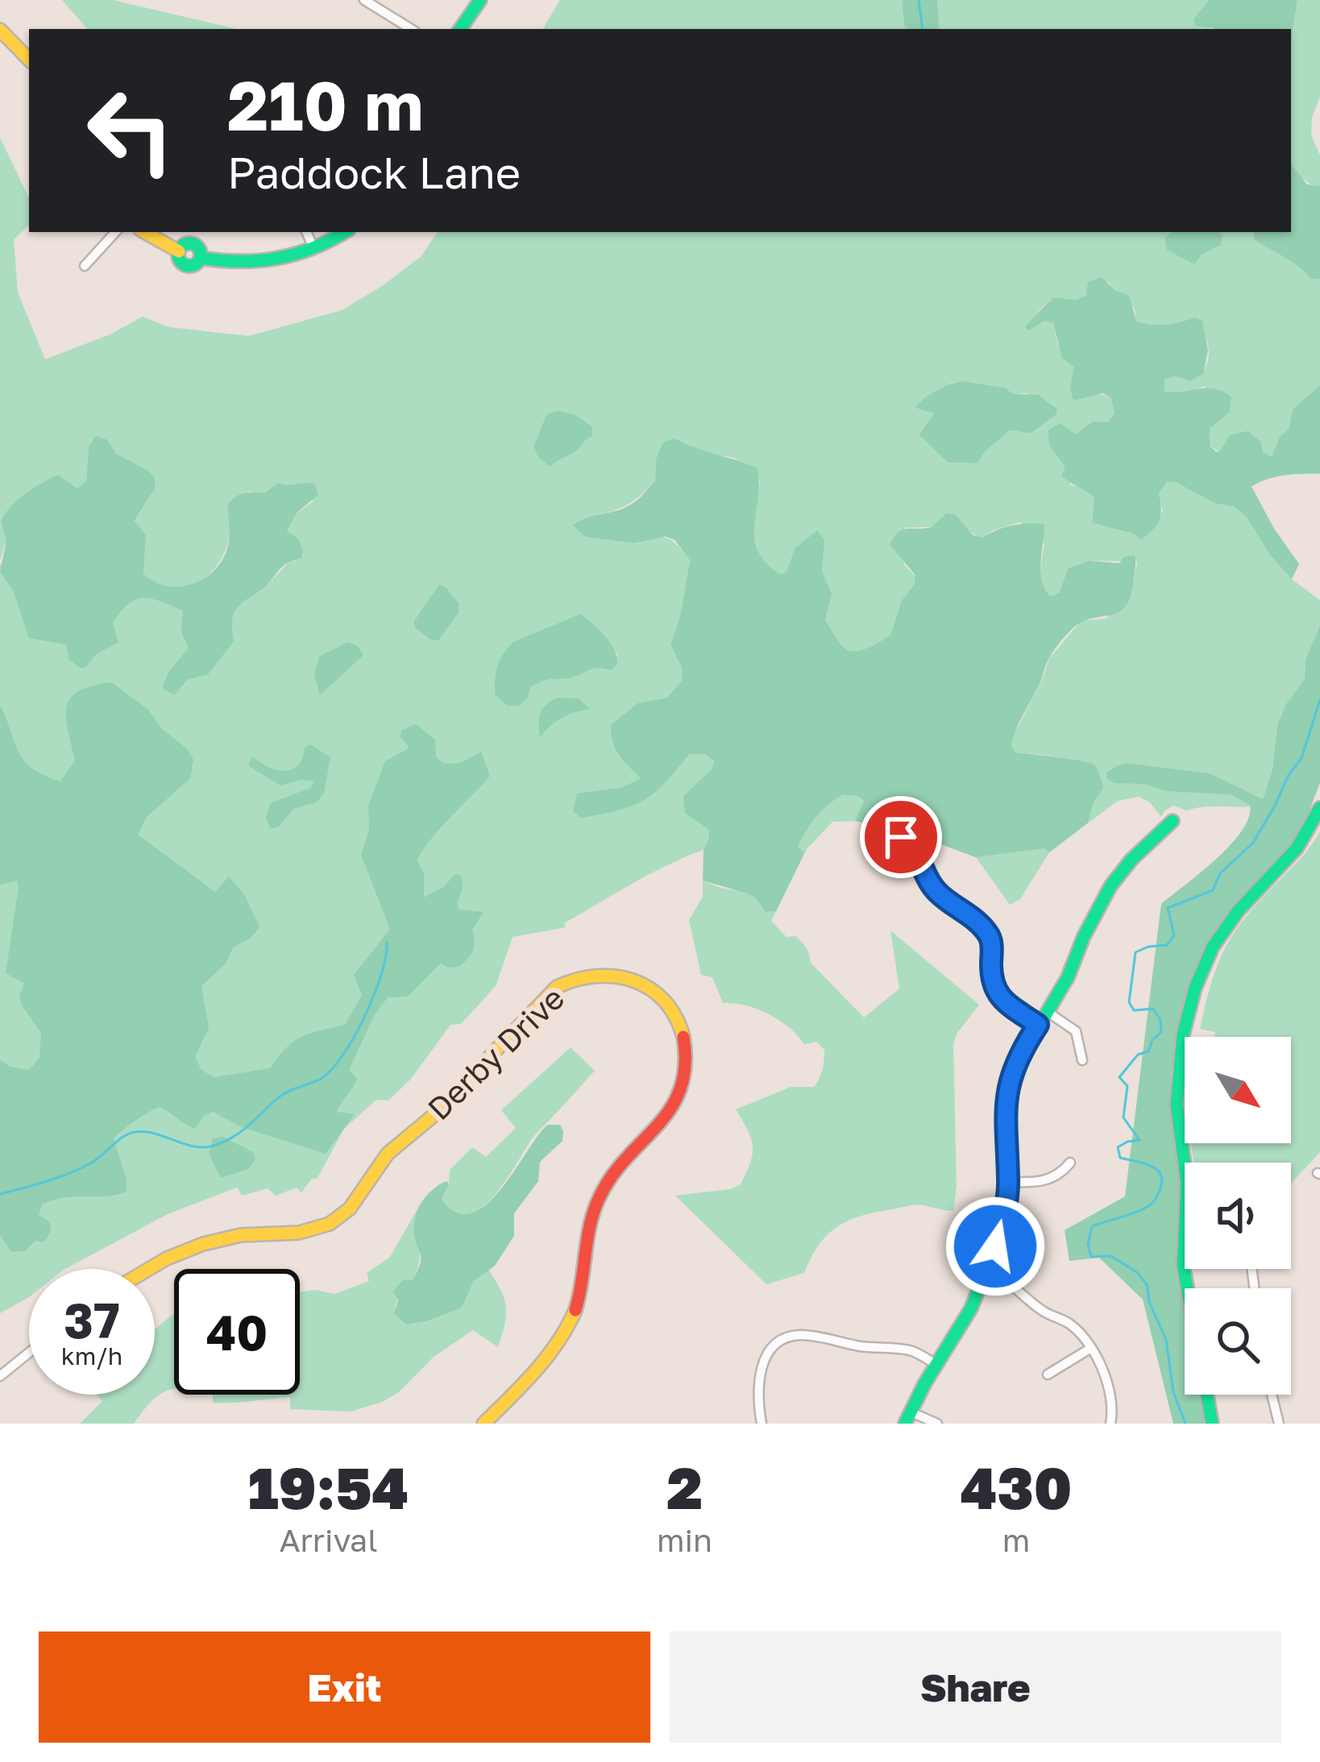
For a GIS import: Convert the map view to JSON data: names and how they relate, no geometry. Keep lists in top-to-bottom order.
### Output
{
  "streets": {
    "street": ["Derby Drive"]
  },
  "north": "bottom right",
  "page": {
    "turn": ["210 m", "Paddock Lane"],
    "speed": "37 km/h",
    "limit": "40",
    "eta": [
      "19:54",
      "Arrival",
      "2",
      "min",
      "430",
      "m"
    ],
    "buttons": ["Exit", "Share"]
  }
}
